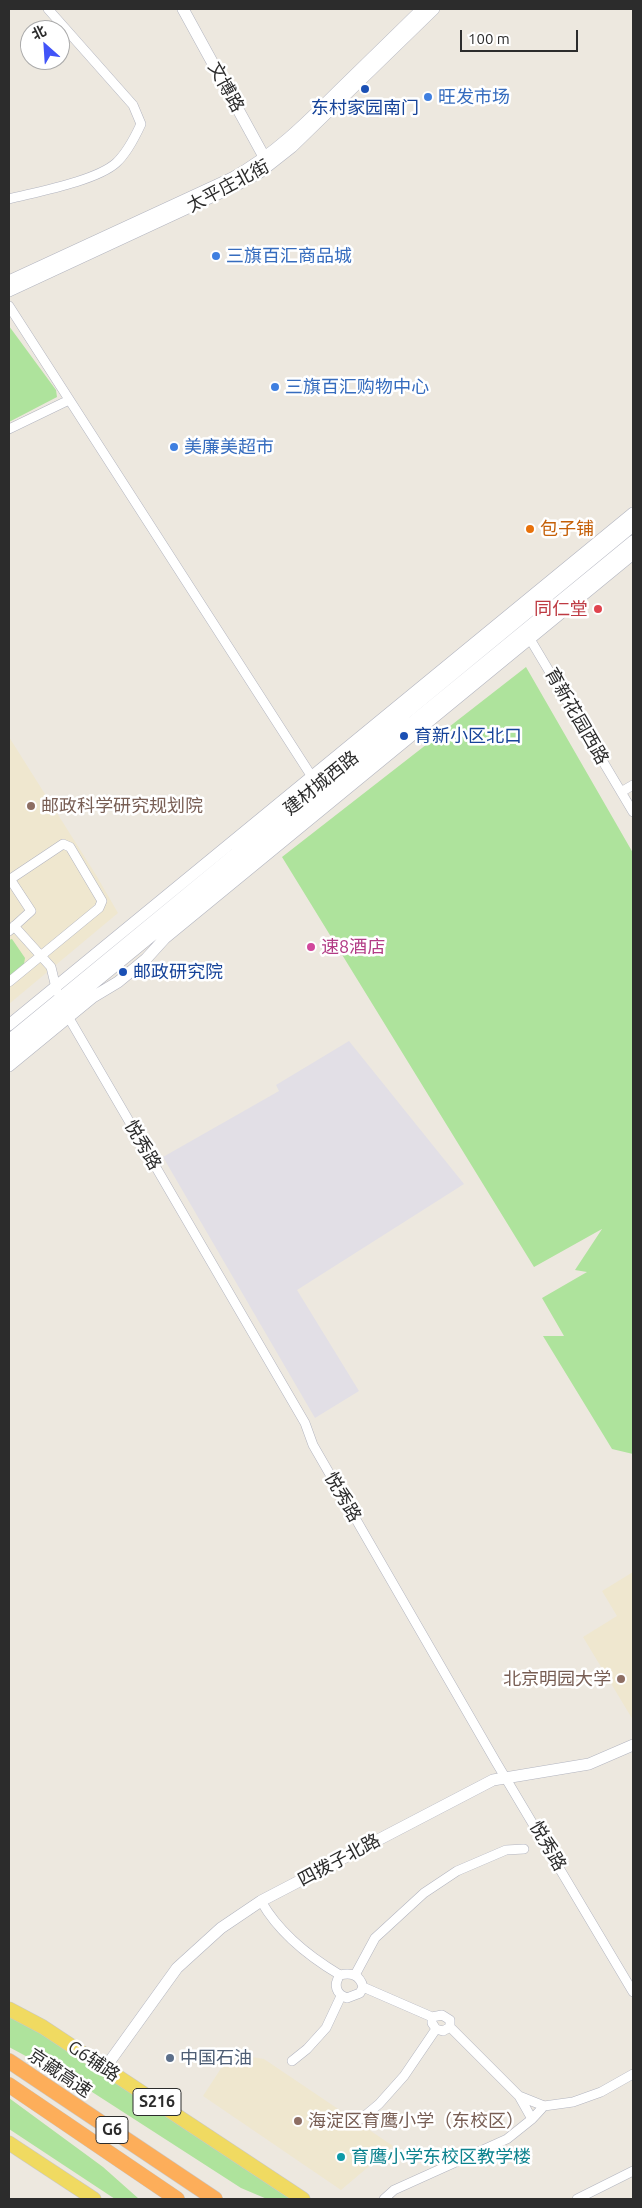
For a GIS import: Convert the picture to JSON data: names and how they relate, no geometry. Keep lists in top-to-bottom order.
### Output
{
  "streets": {
    "highway": ["京藏高速", "G6"],
    "main road": [
      "文博路",
      "太平庄北街",
      "建材城西路",
      "四拨子北路",
      "G6辅路",
      "S216"
    ],
    "street": ["育新花园西路", "悦秀路"]
  },
  "crossings": [
    ["文博路", "太平庄北街"],
    ["育新花园西路", "建材城西路"],
    ["建材城西路", "悦秀路"],
    ["悦秀路", "四拨子北路"],
    ["四拨子北路", "G6辅路"]
  ],
  "places": [
    "东村家园南门",
    "旺发市场",
    "三旗百汇商品城",
    "三旗百汇购物中心",
    "美廉美超市",
    "包子铺",
    "同仁堂",
    "育新小区北口",
    "邮政科学研究规划院",
    "速8酒店",
    "邮政研究院",
    "北京明园大学",
    "中国石油",
    "海淀区育鹰小学（东校区）",
    "育鹰小学东校区教学楼"
  ],
  "scale_bar": "100 m",
  "north": "top left"
}
